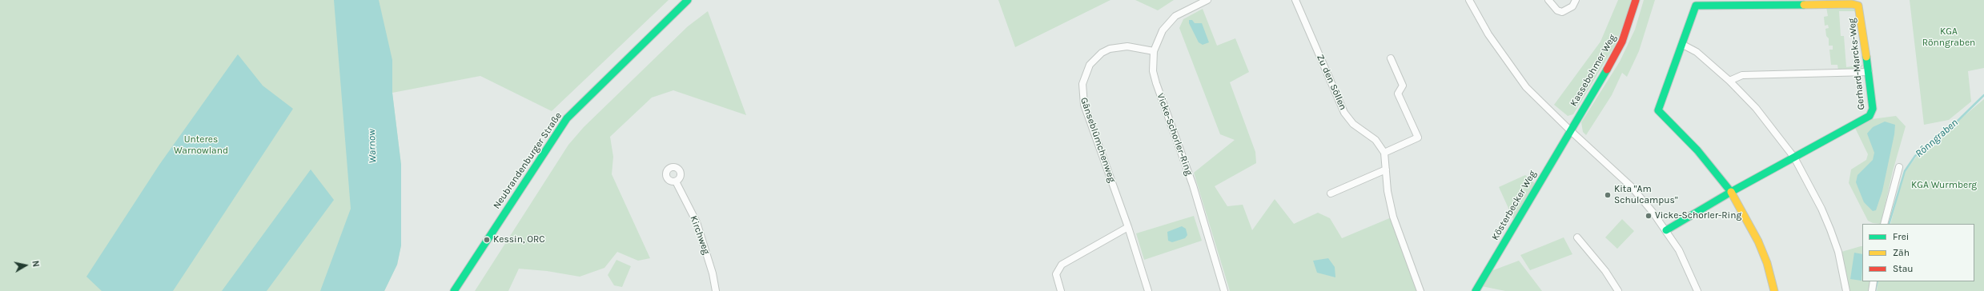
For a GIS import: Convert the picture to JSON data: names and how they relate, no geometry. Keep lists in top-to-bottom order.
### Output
{
  "streets": {
    "street": [
      "Gerhard-Marcks-Weg",
      "Kassebohmer Weg",
      "Zu den Söllen",
      "Vicke-Schorler-Ring",
      "Gänseblümchenweg",
      "Neubrandenburger Straße",
      "Kösterbecker Weg",
      "Kirchweg"
    ]
  },
  "crossings": [
    ["Kassebohmer Weg", "Kösterbecker Weg"],
    ["Vicke-Schorler-Ring", "Gänseblümchenweg"]
  ],
  "water": ["Rönngraben", "Warnow"],
  "parks": ["KGA Rönngraben", "Unteres Warnowland", "KGA Wurmberg"],
  "places": ["Kita \"Am Schulcampus\"", "Vicke-Schorler-Ring", "Kessin, ORC"],
  "legend": ["Frei", "Zäh", "Stau"],
  "north": "right"
}
